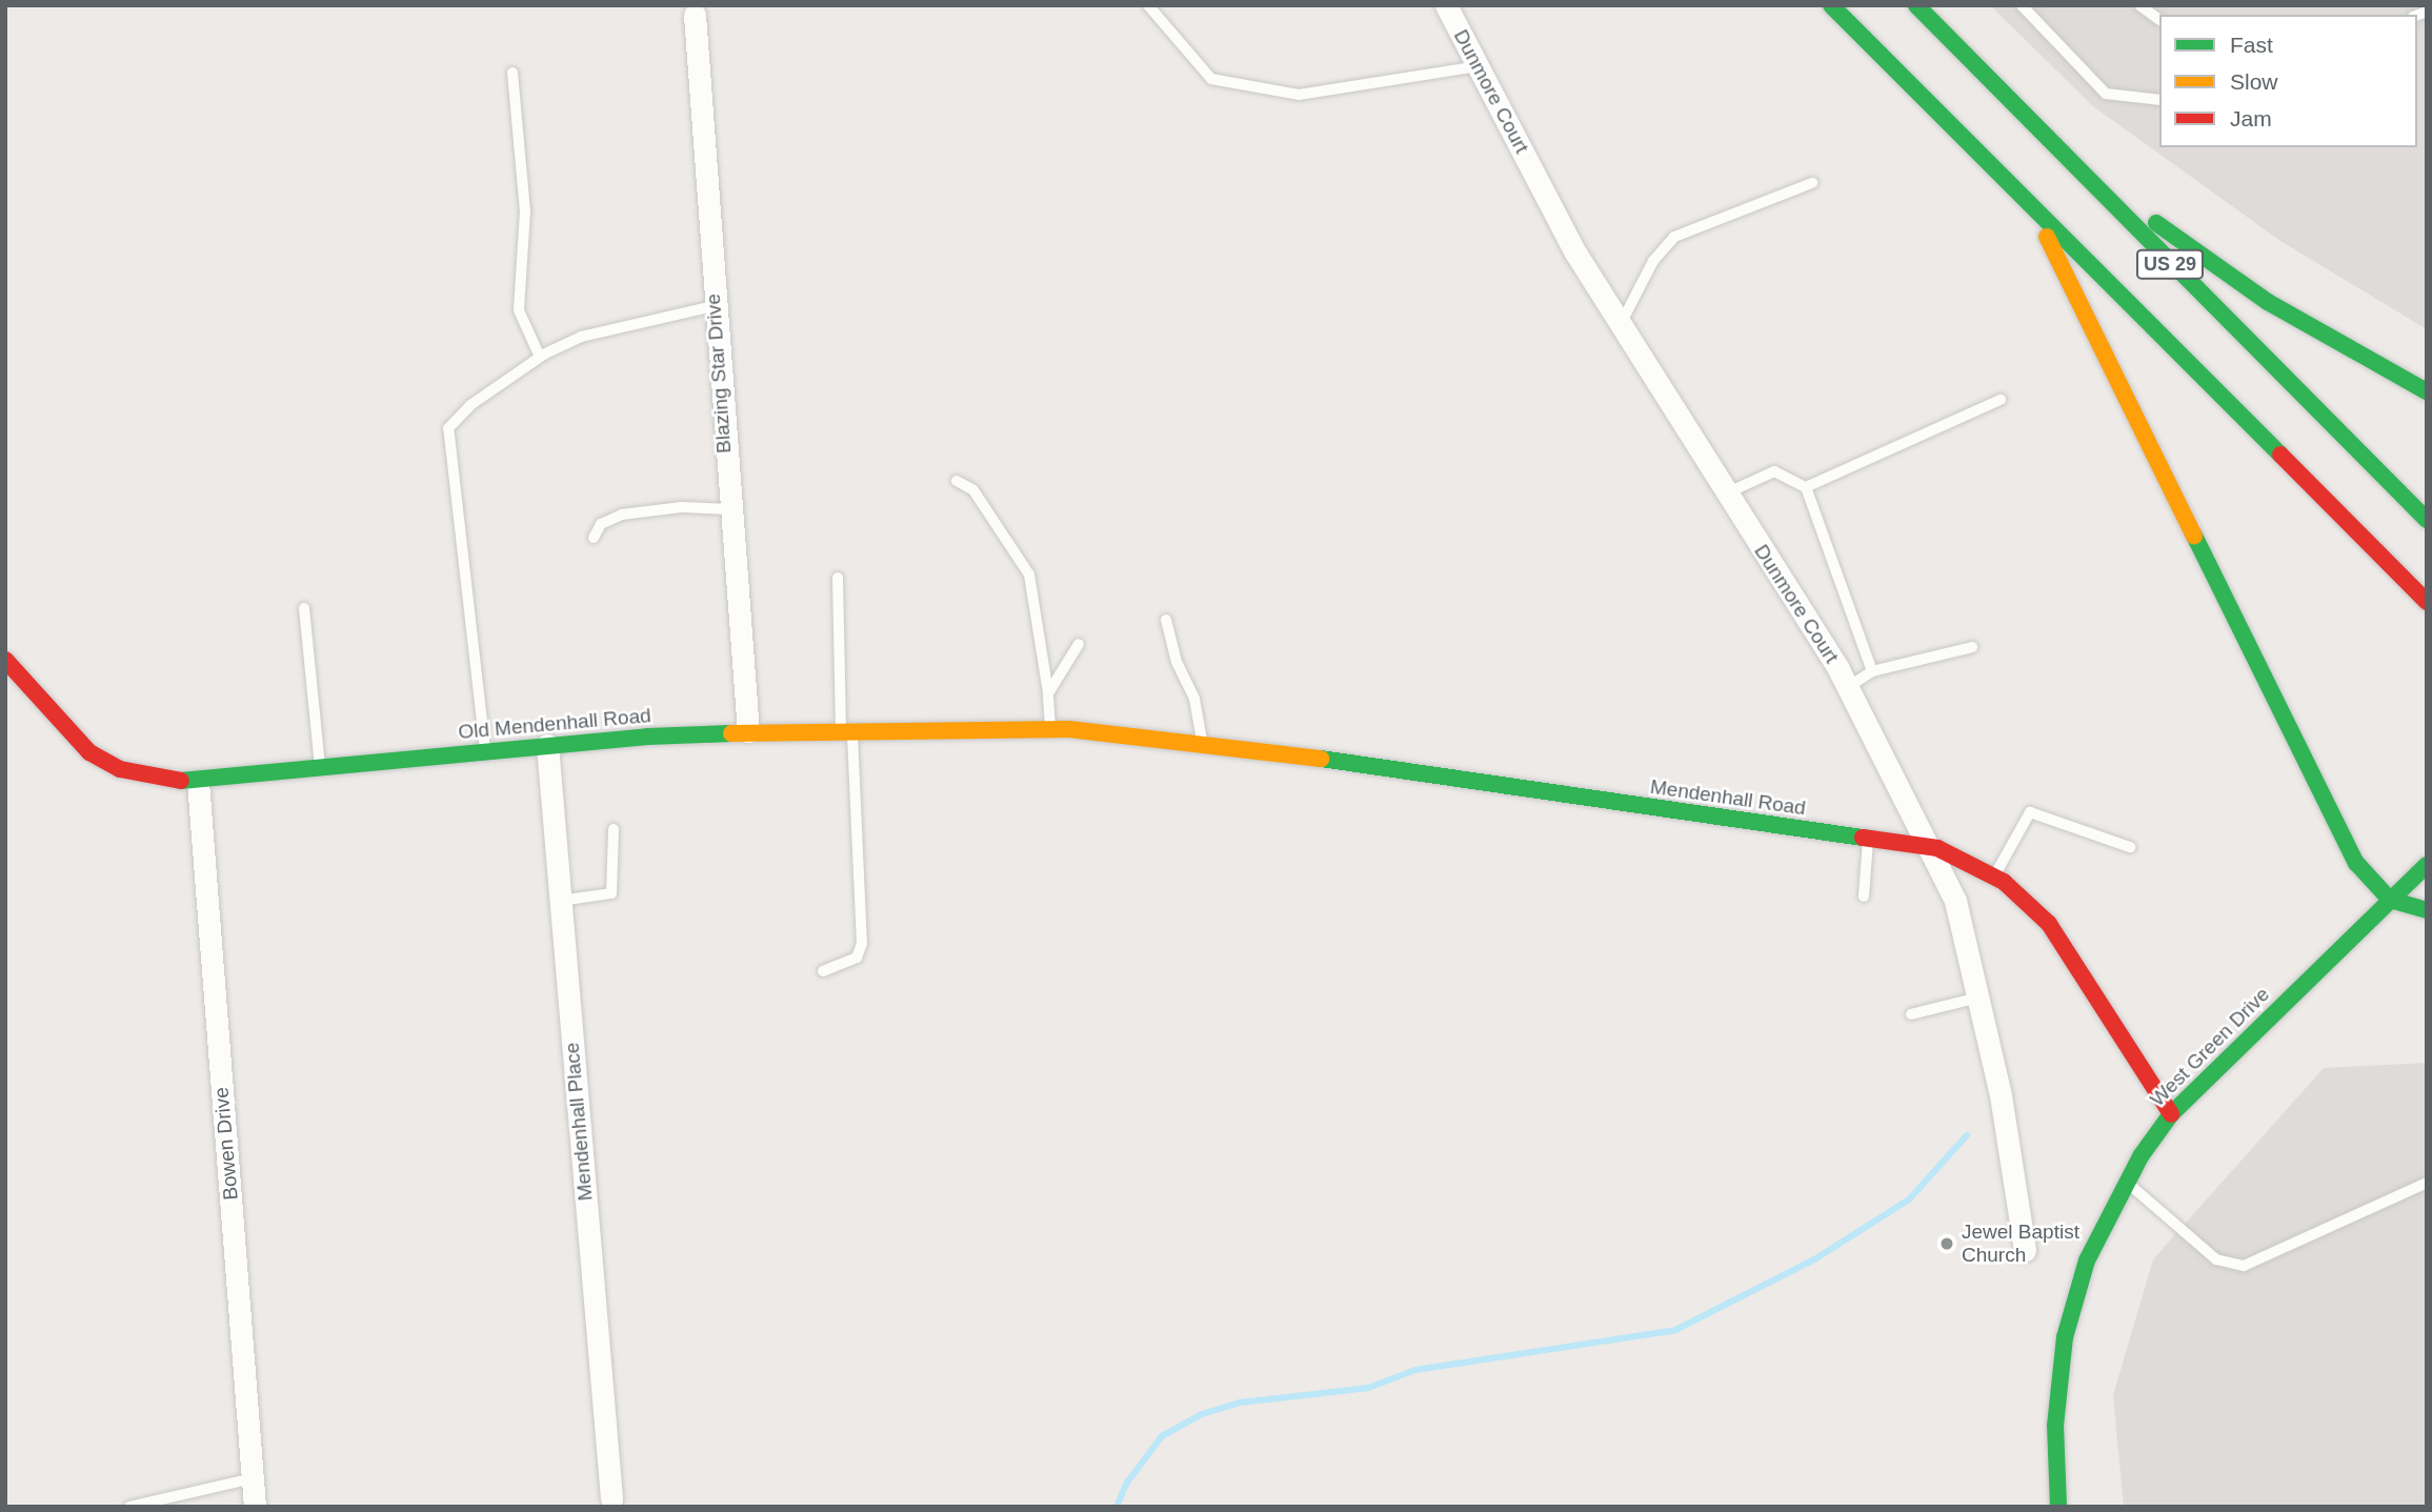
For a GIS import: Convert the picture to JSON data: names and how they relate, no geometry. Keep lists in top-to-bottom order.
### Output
{
  "streets": {
    "main road": [
      "US 29",
      "Old Mendenhall Road",
      "Mendenhall Road",
      "West Green Drive"
    ],
    "street": [
      "Dunmore Court",
      "Blazing Star Drive",
      "Mendenhall Place",
      "Bowen Drive"
    ]
  },
  "crossings": [
    ["Dunmore Court", "Mendenhall Road"],
    ["Blazing Star Drive", "Old Mendenhall Road"],
    ["Old Mendenhall Road", "Mendenhall Road"],
    ["Old Mendenhall Road", "Mendenhall Place"],
    ["Old Mendenhall Road", "Bowen Drive"],
    ["Mendenhall Road", "West Green Drive"]
  ],
  "places": ["Jewel Baptist Church"],
  "legend": ["Fast", "Slow", "Jam"]
}
